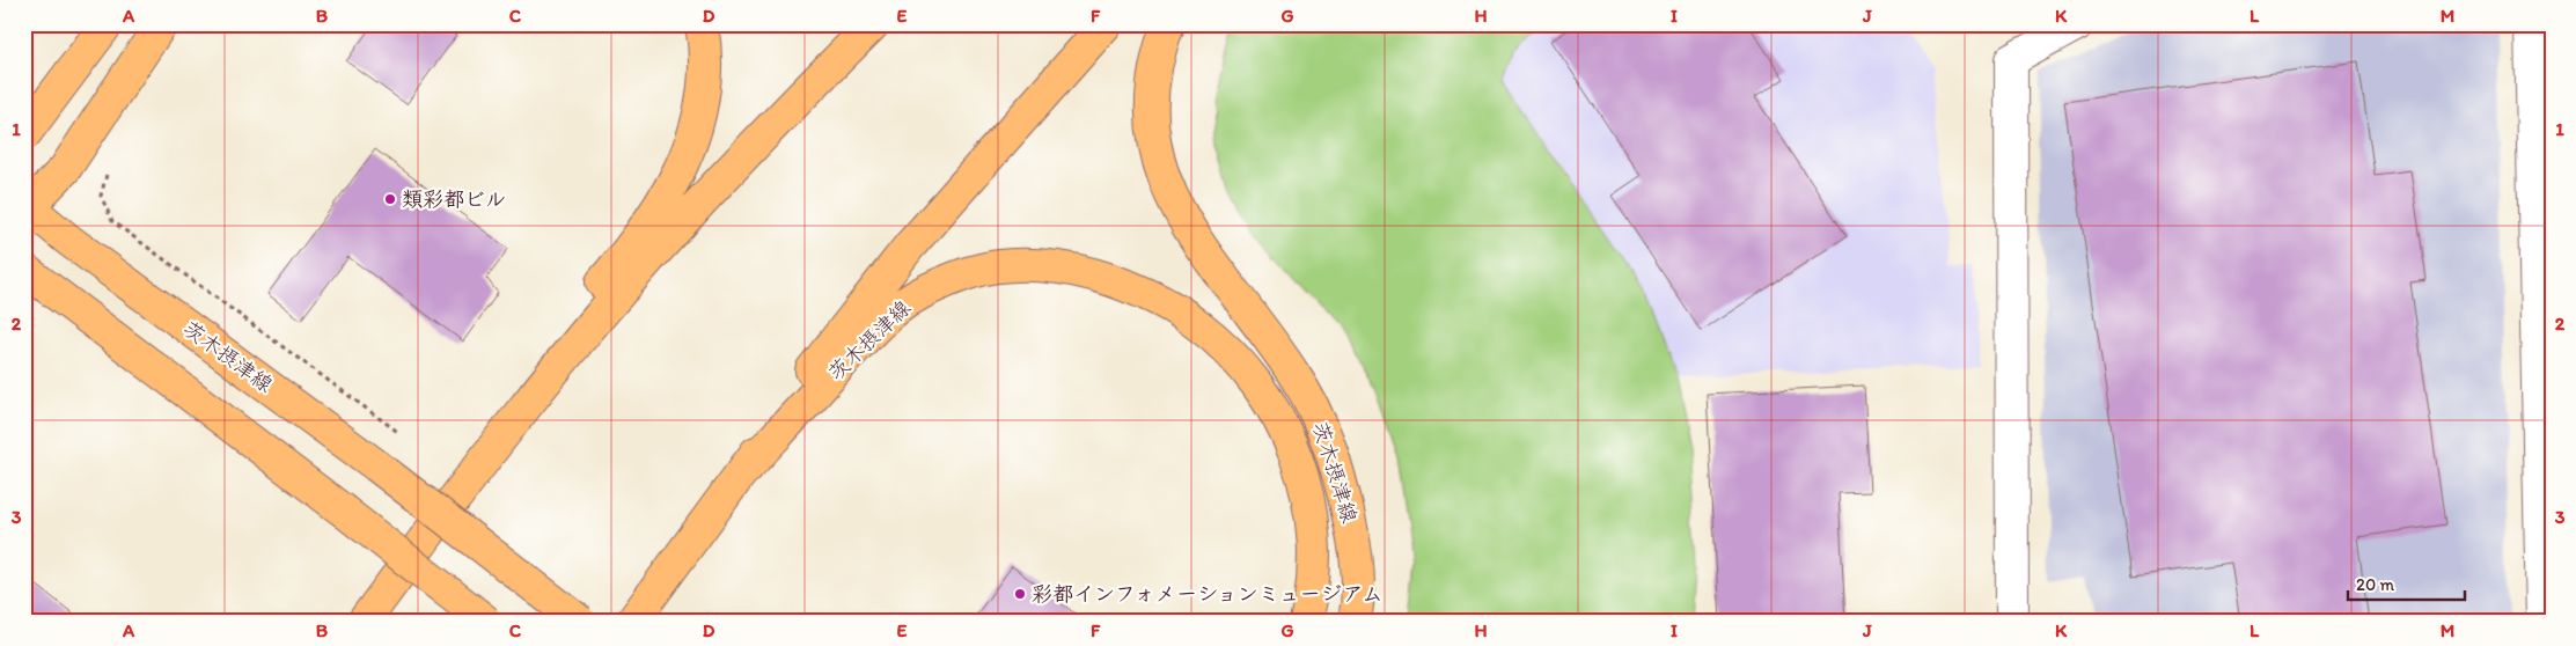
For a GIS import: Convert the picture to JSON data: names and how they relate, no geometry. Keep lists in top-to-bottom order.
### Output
{
  "streets": {
    "main road": ["茨木摂津線"]
  },
  "places": ["類彩都ビル", "彩都インフォメーションミュージアム"],
  "scale_bar": "20 m",
  "grid": {
    "columns": [
      "A",
      "B",
      "C",
      "D",
      "E",
      "F",
      "G",
      "H",
      "I",
      "J",
      "K",
      "L",
      "M"
    ],
    "rows": ["1", "2", "3"]
  }
}
